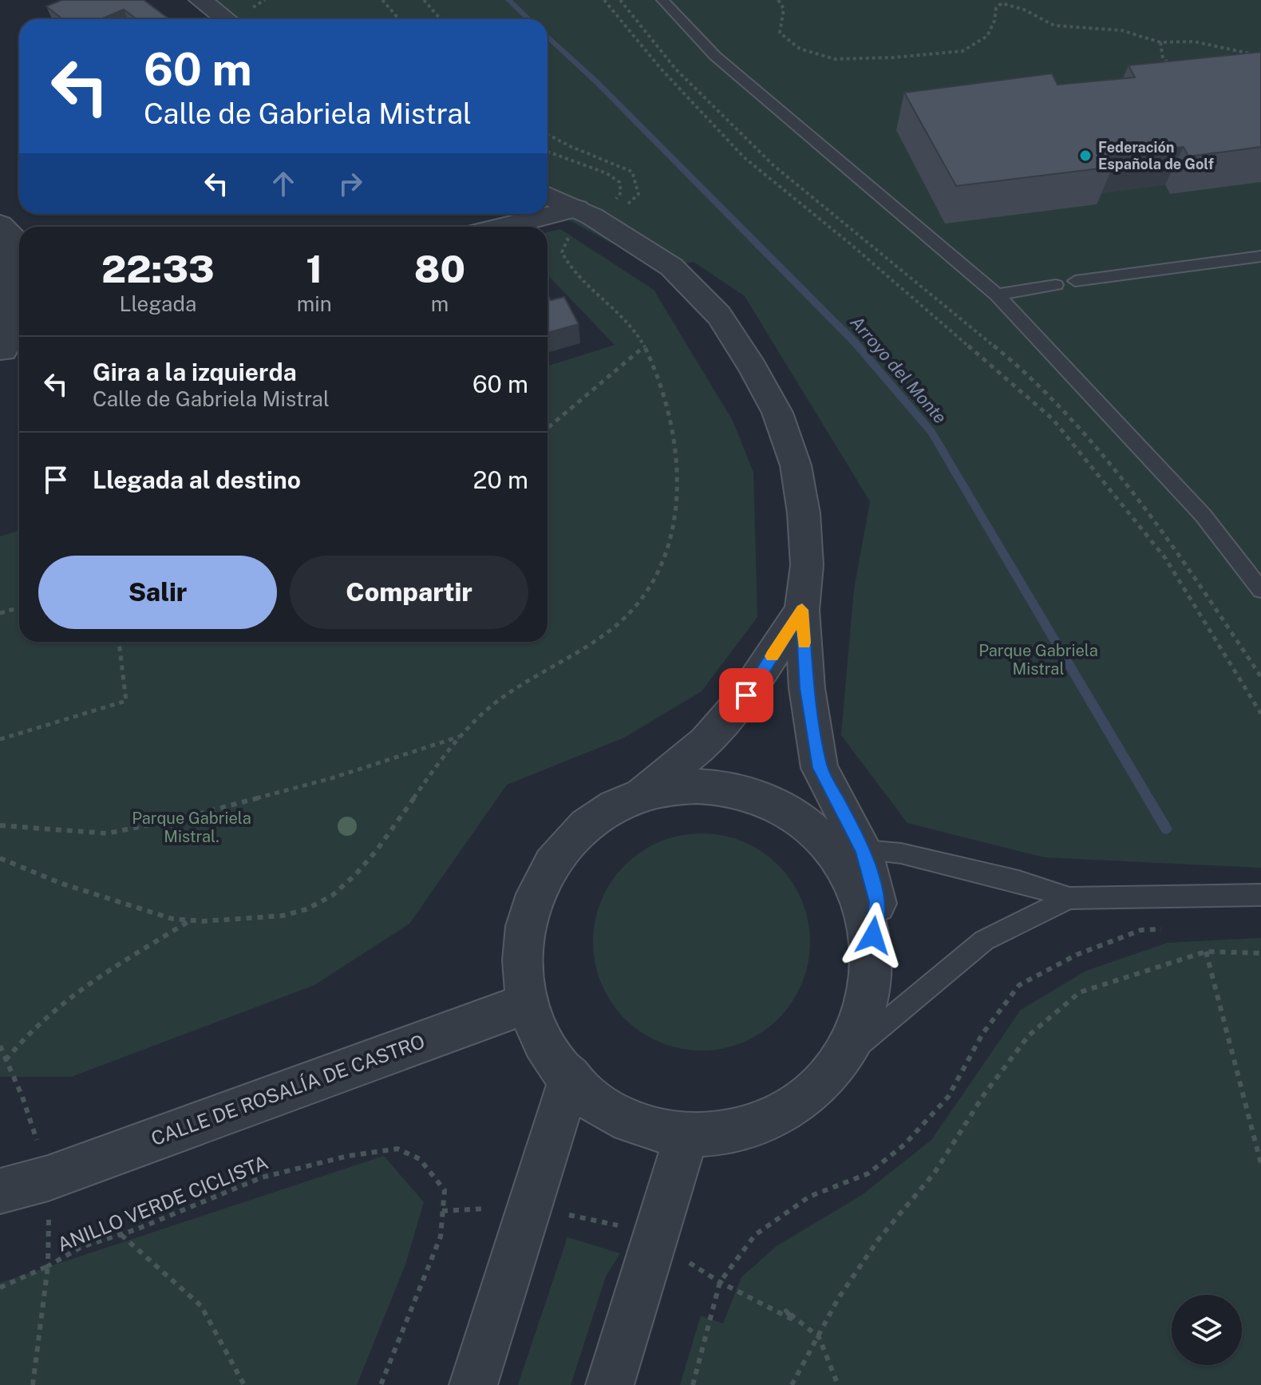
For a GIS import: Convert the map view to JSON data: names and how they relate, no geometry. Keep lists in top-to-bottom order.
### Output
{
  "streets": {
    "street": ["CALLE DE ROSALÍA DE CASTRO"],
    "path": ["ANILLO VERDE CICLISTA"]
  },
  "crossings": [
    ["CALLE DE ROSALÍA DE CASTRO", "ANILLO VERDE CICLISTA"]
  ],
  "water": ["Arroyo del Monte"],
  "parks": ["Parque Gabriela Mistral", "Parque Gabriela Mistral."],
  "places": ["Federación Española de Golf"],
  "page": {
    "turn": ["60 m", "Calle de Gabriela Mistral"],
    "eta": [
      "22:33",
      "Llegada",
      "1",
      "min",
      "80",
      "m"
    ],
    "list": [
      {
        "name": "Gira a la izquierda",
        "note": "Calle de Gabriela Mistral",
        "value": "60 m"
      },
      {
        "name": "Llegada al destino",
        "value": "20 m"
      }
    ],
    "buttons": ["Salir", "Compartir"]
  }
}
